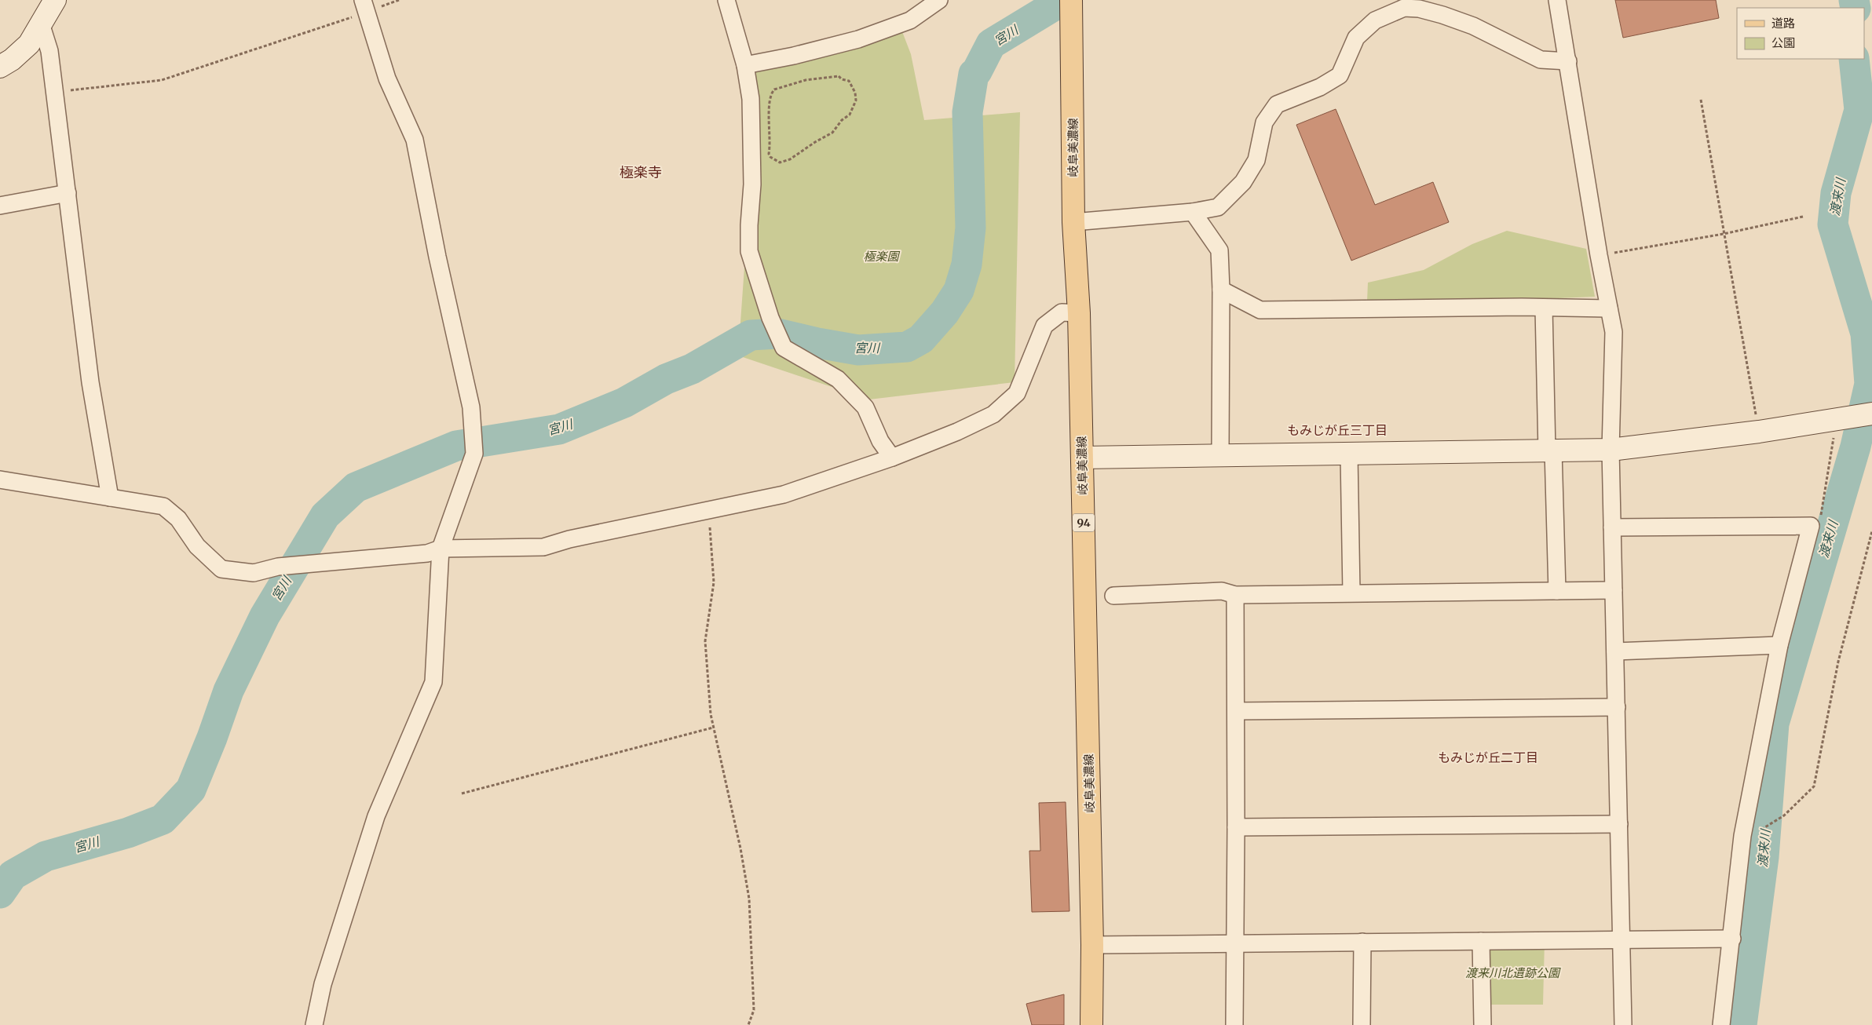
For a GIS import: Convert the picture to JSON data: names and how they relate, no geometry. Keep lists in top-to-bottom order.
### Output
{
  "streets": {
    "main road": ["岐阜美濃線", "94"]
  },
  "districts": ["極楽寺", "もみじが丘三丁目", "もみじが丘二丁目"],
  "water": ["宮川", "渡来川"],
  "parks": ["極楽園", "渡来川北遺跡公園"],
  "legend": ["道路", "公園"]
}
